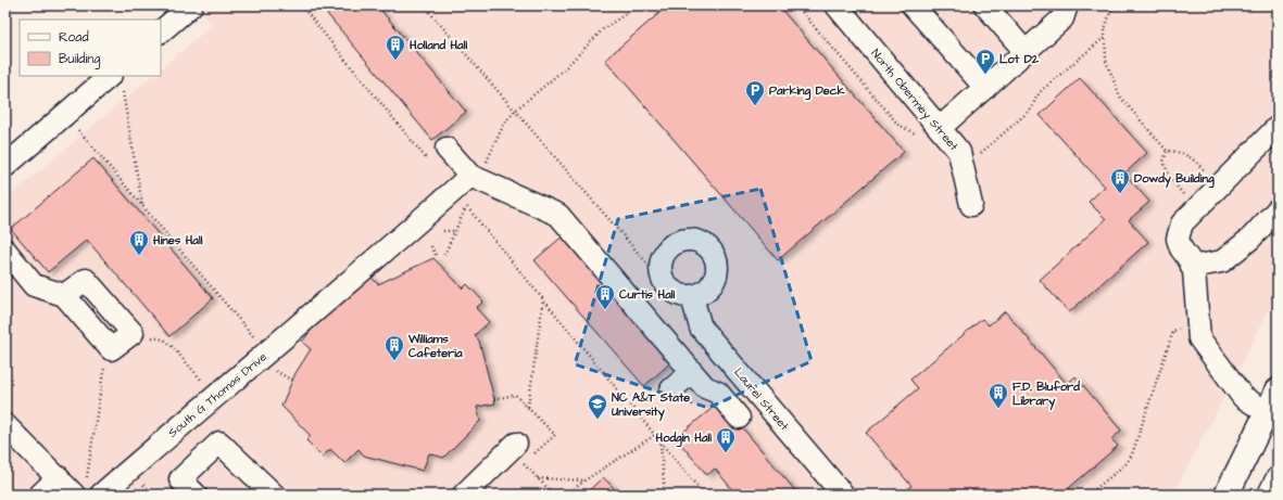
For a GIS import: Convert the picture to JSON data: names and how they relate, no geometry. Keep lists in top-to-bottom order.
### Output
{
  "streets": {
    "street": ["North Obermey Street", "South G Thomas Drive", "Laurel Street"]
  },
  "places": {
    "building": [
      "Holland Hall",
      "Dowdy Building",
      "Hines Hall",
      "Curtis Hall",
      "Williams Cafeteria",
      "F.D. Bluford Library",
      "Hodgin Hall"
    ],
    "parking": ["Lot D2", "Parking Deck"],
    "school or university": ["NC A&T State University"]
  },
  "legend": ["Road", "Building"]
}
